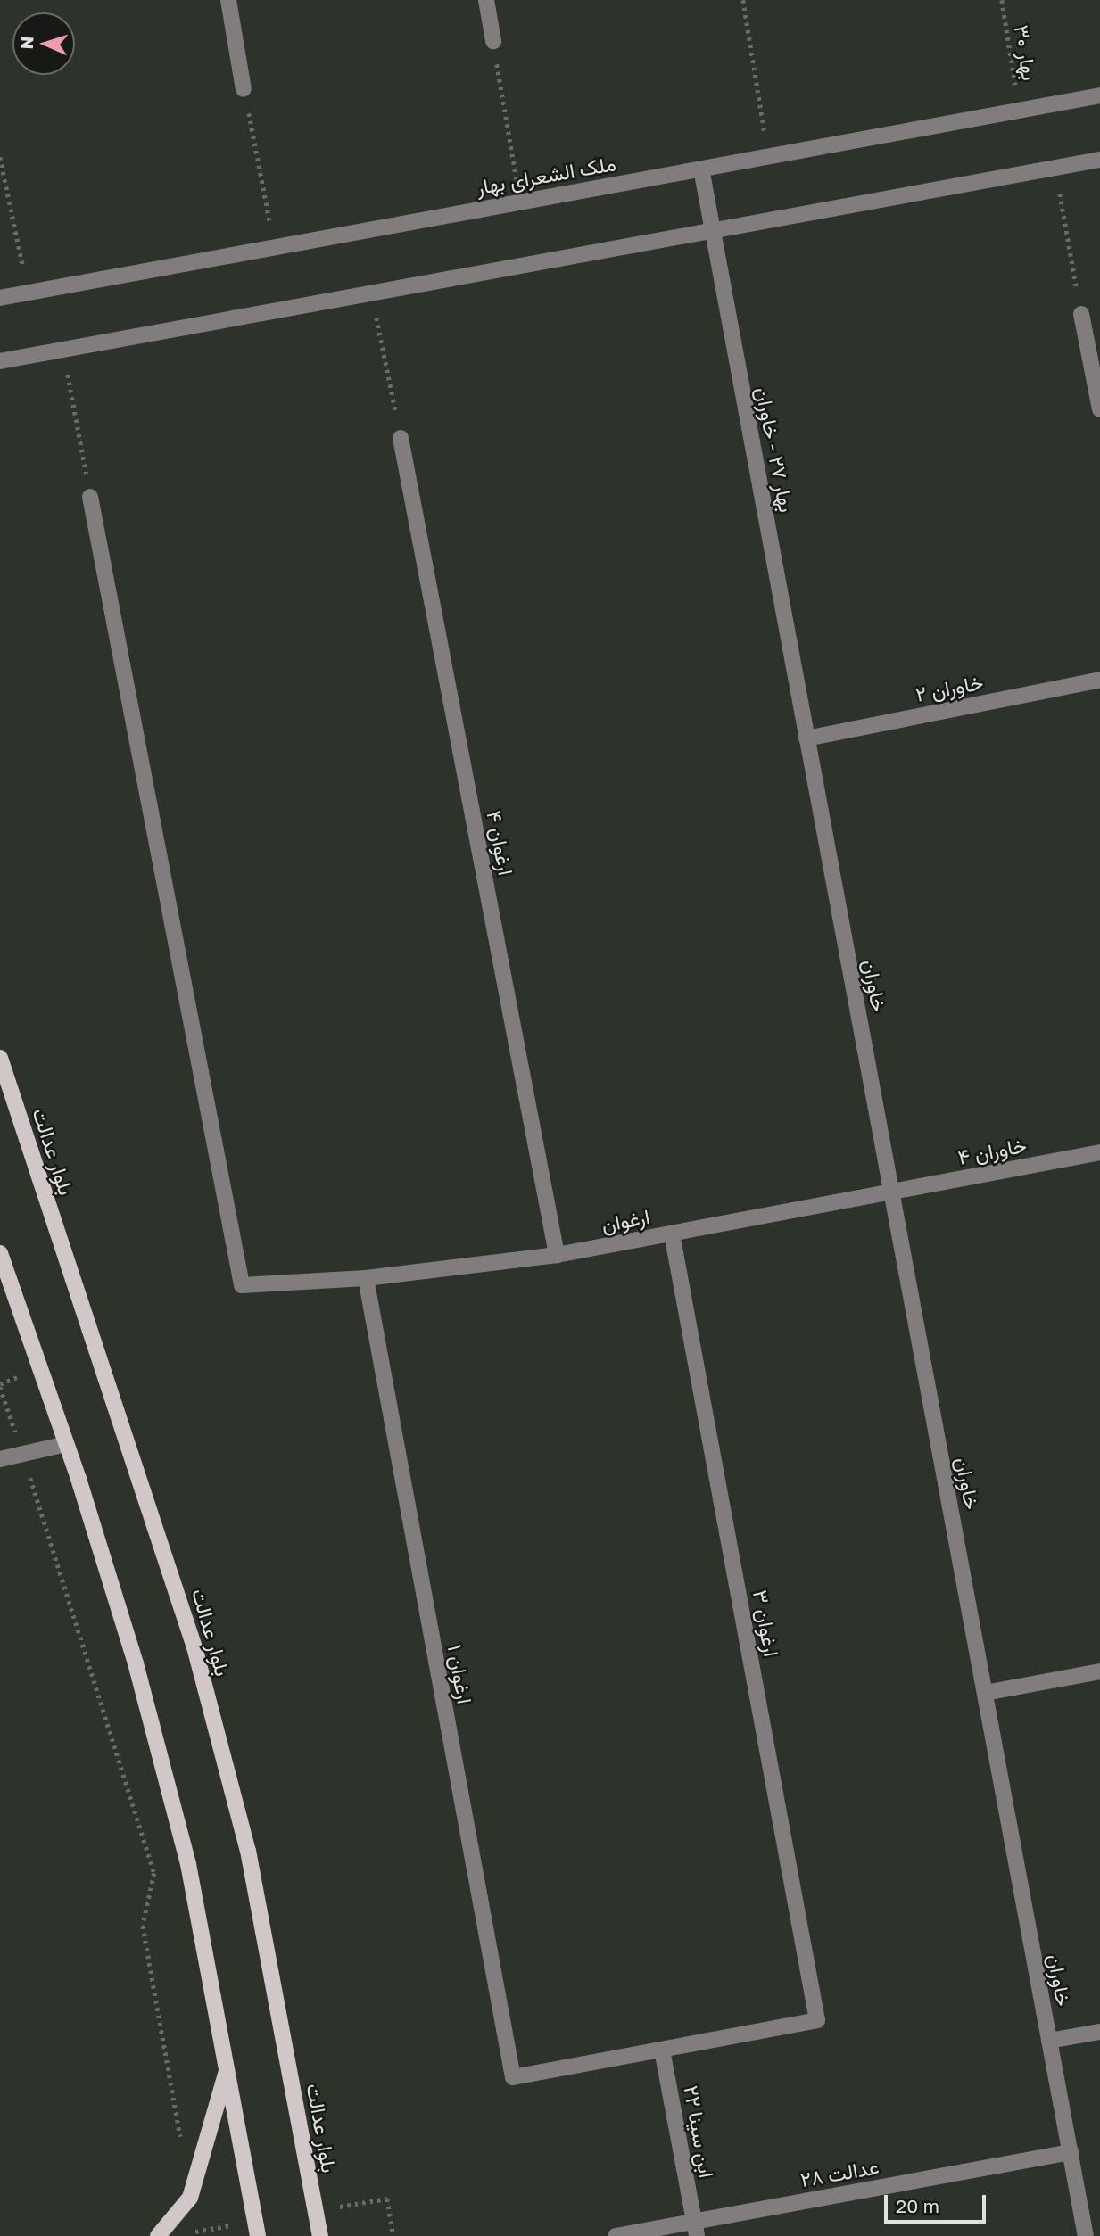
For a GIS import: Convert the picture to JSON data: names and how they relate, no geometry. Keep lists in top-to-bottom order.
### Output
{
  "streets": {
    "main road": ["بلوار عدالت"],
    "street": [
      "ملک الشعرای بهار",
      "بهار ۲۷ - خاوران",
      "خاوران ۲",
      "ارغوان ۴",
      "خاوران",
      "خاوران ۴",
      "ارغوان",
      "ارغوان ۳",
      "ارغوان ۱",
      "ابن سینا ۲۲",
      "عدالت ۲۸"
    ],
    "path": ["بهار ۳۰"]
  },
  "crossings": [
    ["بهار ۳۰", "ملک الشعرای بهار"],
    ["ملک الشعرای بهار", "بهار ۲۷ - خاوران"],
    ["بهار ۲۷ - خاوران", "خاوران ۲"],
    ["بهار ۲۷ - خاوران", "خاوران"],
    ["خاوران ۲", "خاوران"],
    ["ارغوان ۴", "ارغوان"],
    ["خاوران", "خاوران ۴"],
    ["خاوران", "ارغوان"],
    ["خاوران", "عدالت ۲۸"],
    ["خاوران ۴", "ارغوان"],
    ["ارغوان", "ارغوان ۳"],
    ["ارغوان", "ارغوان ۱"],
    ["ارغوان ۳", "ارغوان ۱"],
    ["ارغوان ۳", "ابن سینا ۲۲"],
    ["ارغوان ۱", "ابن سینا ۲۲"],
    ["ابن سینا ۲۲", "عدالت ۲۸"]
  ],
  "scale_bar": "20 m",
  "north": "left"
}
